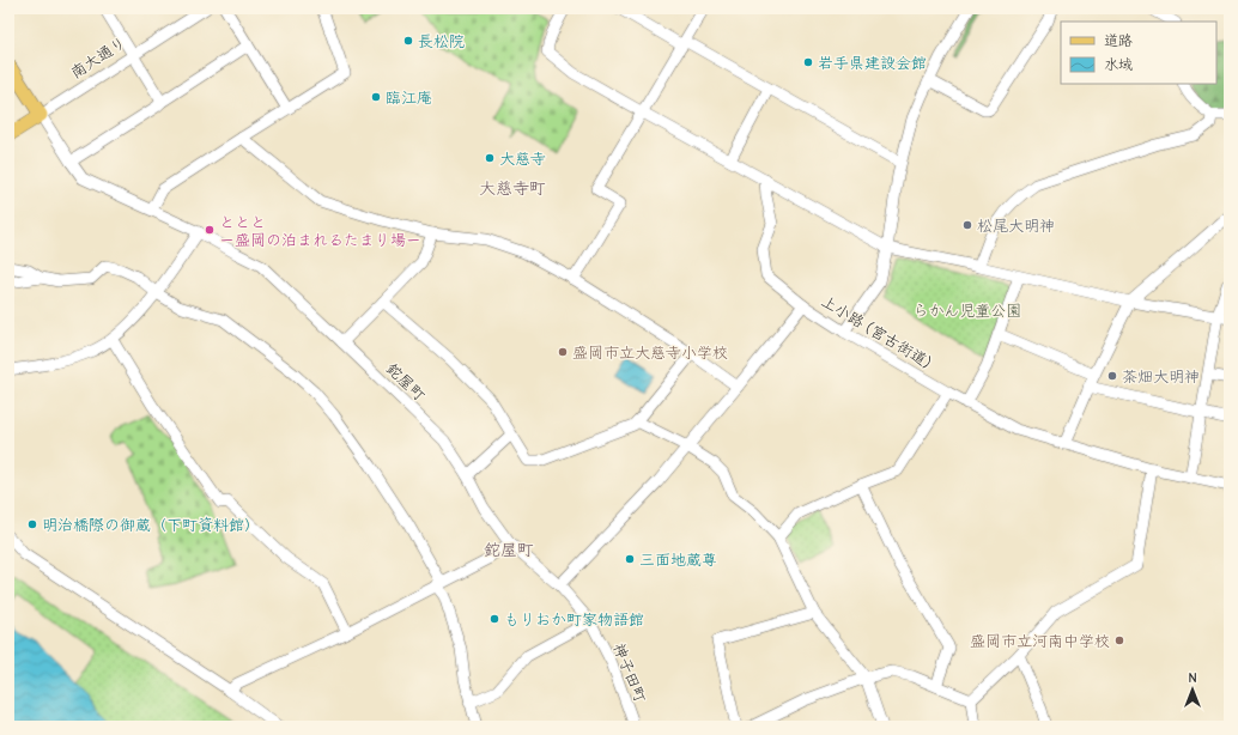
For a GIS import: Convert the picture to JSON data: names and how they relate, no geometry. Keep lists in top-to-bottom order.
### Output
{
  "streets": {
    "main road": ["南大通り"],
    "street": ["上小路 (宮古街道)", "鉈屋町", "神子田町"]
  },
  "crossings": [
    ["南大通り", "鉈屋町"],
    ["上小路 (宮古街道)", "鉈屋町"],
    ["上小路 (宮古街道)", "神子田町"],
    ["鉈屋町", "神子田町"]
  ],
  "districts": ["大慈寺町", "鉈屋町"],
  "parks": ["らかん児童公園"],
  "places": [
    "長松院",
    "岩手県建設会館",
    "臨江庵",
    "大慈寺",
    "松尾大明神",
    "ととと ー盛岡の泊まれるたまり場ー",
    "盛岡市立大慈寺小学校",
    "茶畑大明神",
    "明治橋際の御蔵（下町資料館）",
    "三面地蔵尊",
    "もりおか町家物語館",
    "盛岡市立河南中学校"
  ],
  "legend": ["道路", "水域"],
  "north": "top"
}
